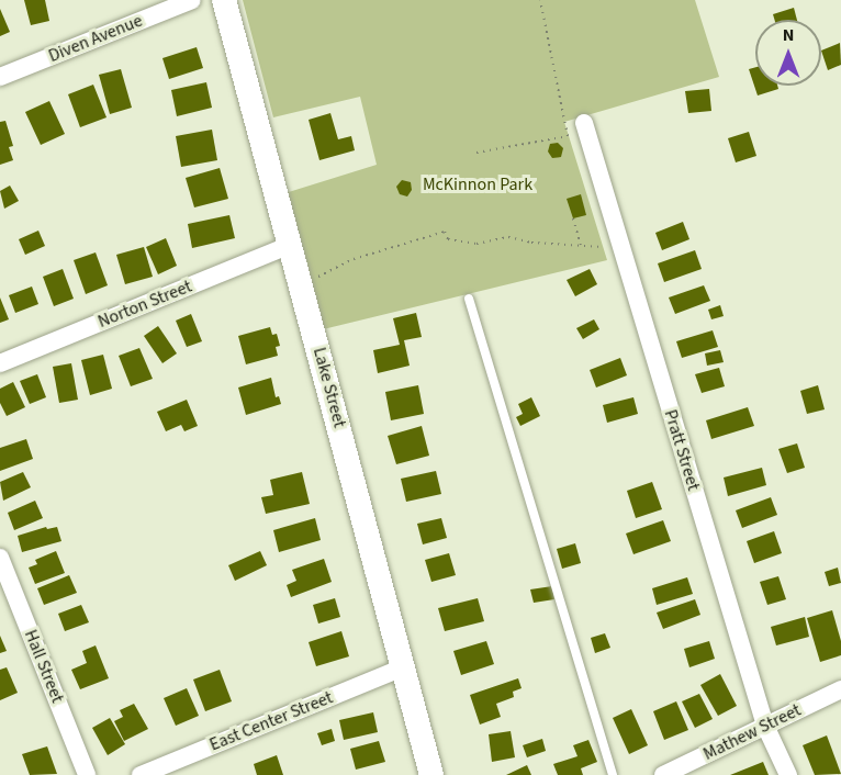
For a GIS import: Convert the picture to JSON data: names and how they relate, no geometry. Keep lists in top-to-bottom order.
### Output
{
  "streets": {
    "main road": ["Lake Street"],
    "street": [
      "Diven Avenue",
      "Norton Street",
      "Pratt Street",
      "Hall Street",
      "East Center Street",
      "Mathew Street"
    ]
  },
  "crossings": [
    ["Norton Street", "Lake Street"],
    ["Lake Street", "East Center Street"],
    ["Pratt Street", "Mathew Street"]
  ],
  "parks": ["McKinnon Park"],
  "north": "top"
}
